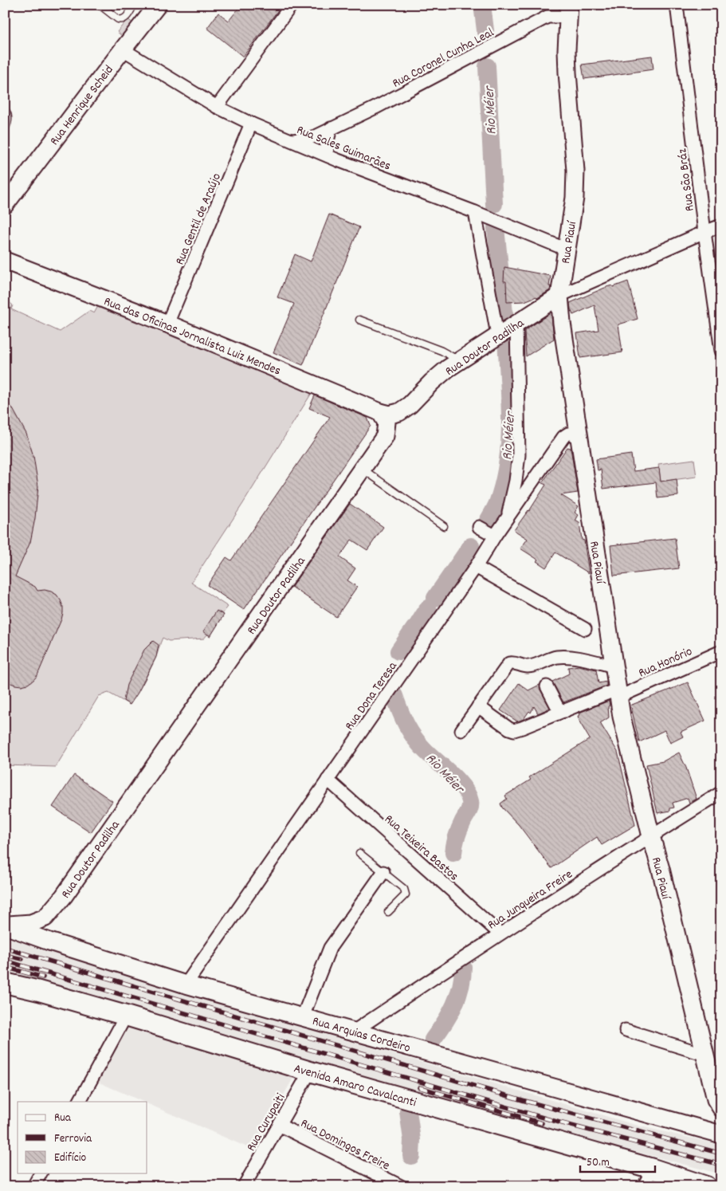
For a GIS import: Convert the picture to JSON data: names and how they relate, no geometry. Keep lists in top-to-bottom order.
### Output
{
  "streets": {
    "main road": ["Avenida Amaro Cavalcanti"],
    "street": [
      "Rua Coronel Cunha Leal",
      "Rua Henrique Scheid",
      "Rua Sales Guimarães",
      "Rua São Bráz",
      "Rua Gentil de Araújo",
      "Rua Piauí",
      "Rua das Oficinas Jornalista Luiz Mendes",
      "Rua Doutor Padilha",
      "Rua Honório",
      "Rua Dona Teresa",
      "Rua Teixeira Bastos",
      "Rua Junqueira Freire",
      "Rua Arquias Cordeiro",
      "Rua Curupaiti",
      "Rua Domingos Freire"
    ]
  },
  "crossings": [
    ["Rua Coronel Cunha Leal", "Rua Sales Guimarães"],
    ["Rua Coronel Cunha Leal", "Rua Piauí"],
    ["Rua Henrique Scheid", "Rua Sales Guimarães"],
    ["Rua Sales Guimarães", "Rua Gentil de Araújo"],
    ["Rua Sales Guimarães", "Rua Piauí"],
    ["Rua Gentil de Araújo", "Rua das Oficinas Jornalista Luiz Mendes"],
    ["Rua Piauí", "Rua Doutor Padilha"],
    ["Rua Piauí", "Rua Honório"],
    ["Rua Piauí", "Rua Dona Teresa"],
    ["Rua Piauí", "Rua Junqueira Freire"],
    ["Rua das Oficinas Jornalista Luiz Mendes", "Rua Doutor Padilha"],
    ["Rua Doutor Padilha", "Rua Arquias Cordeiro"],
    ["Rua Dona Teresa", "Rua Teixeira Bastos"],
    ["Rua Dona Teresa", "Rua Arquias Cordeiro"],
    ["Rua Teixeira Bastos", "Rua Junqueira Freire"],
    ["Rua Junqueira Freire", "Rua Arquias Cordeiro"],
    ["Avenida Amaro Cavalcanti", "Rua Curupaiti"],
    ["Rua Curupaiti", "Rua Domingos Freire"]
  ],
  "water": ["Rio Méier"],
  "legend": ["Rua", "Ferrovia", "Edifício"],
  "scale_bar": "50 m"
}
